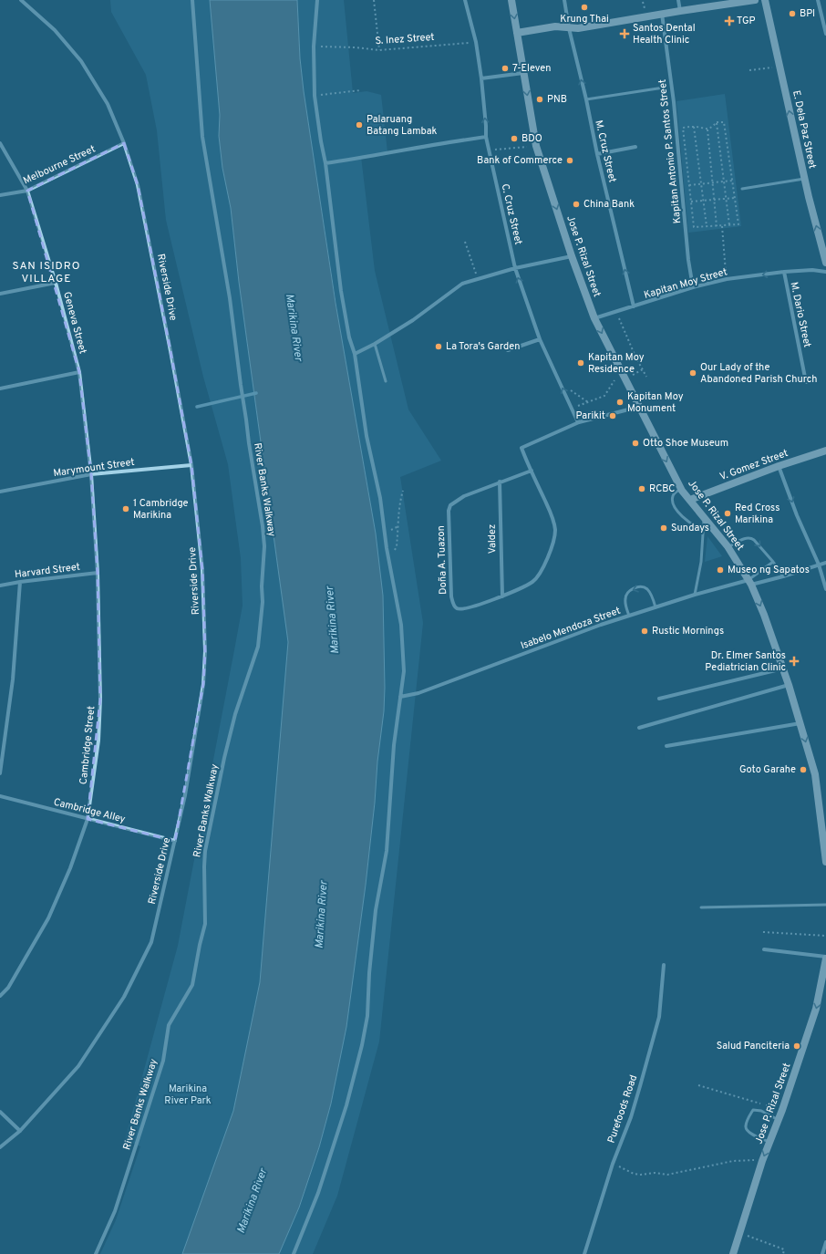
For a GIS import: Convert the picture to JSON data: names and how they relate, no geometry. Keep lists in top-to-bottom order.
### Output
{
  "streets": {
    "street": [
      "E. Dela Paz Street",
      "M. Cruz Street",
      "Kapitan Antonio P. Santos Street",
      "Melbourne Street",
      "C. Cruz Street",
      "Jose P. Rizal Street",
      "Kapitan Moy Street",
      "Riverside Drive",
      "M. Dario Street",
      "Geneva Street",
      "V. Gomez Street",
      "Marymount Street",
      "River Banks Walkway",
      "Valdez",
      "Doña A. Tuazon",
      "Harvard Street",
      "Isabelo Mendoza Street",
      "Cambridge Street",
      "Cambridge Alley",
      "Purefoods Road"
    ],
    "path": ["S. Inez Street"]
  },
  "crossings": [
    ["S. Inez Street", "C. Cruz Street"],
    ["M. Cruz Street", "Kapitan Moy Street"],
    ["Kapitan Antonio P. Santos Street", "Kapitan Moy Street"],
    ["Melbourne Street", "Riverside Drive"],
    ["Melbourne Street", "Geneva Street"],
    ["C. Cruz Street", "Doña A. Tuazon"],
    ["Jose P. Rizal Street", "Kapitan Moy Street"],
    ["Jose P. Rizal Street", "V. Gomez Street"],
    ["Jose P. Rizal Street", "Isabelo Mendoza Street"],
    ["Kapitan Moy Street", "M. Dario Street"],
    ["Riverside Drive", "Marymount Street"],
    ["Riverside Drive", "Cambridge Alley"],
    ["Geneva Street", "Marymount Street"],
    ["Geneva Street", "Cambridge Street"],
    ["Marymount Street", "Cambridge Street"],
    ["Valdez", "Doña A. Tuazon"],
    ["Harvard Street", "Cambridge Street"],
    ["Cambridge Street", "Cambridge Alley"]
  ],
  "one_way": [
    "E. Dela Paz Street",
    "M. Cruz Street",
    "C. Cruz Street",
    "Jose P. Rizal Street"
  ],
  "districts": ["SAN ISIDRO VILLAGE"],
  "water": ["Marikina River"],
  "parks": ["Marikina River Park"],
  "places": {
    "other": [
      "Krung Thai",
      "BPI",
      "7-Eleven",
      "PNB",
      "Palaruang Batang Lambak",
      "BDO",
      "Bank of Commerce",
      "China Bank",
      "La Tora's Garden",
      "Kapitan Moy Residence",
      "Our Lady of the Abandoned Parish Church",
      "Kapitan Moy Monument",
      "Parikit",
      "Otto Shoe Museum",
      "RCBC",
      "1 Cambridge Marikina",
      "Red Cross Marikina",
      "Sundays",
      "Museo ng Sapatos",
      "Rustic Mornings",
      "Goto Garahe",
      "Salud Panciteria"
    ],
    "health": ["TGP", "Santos Dental Health Clinic", "Dr. Elmer Santos Pediatrician Clinic"]
  }
}
